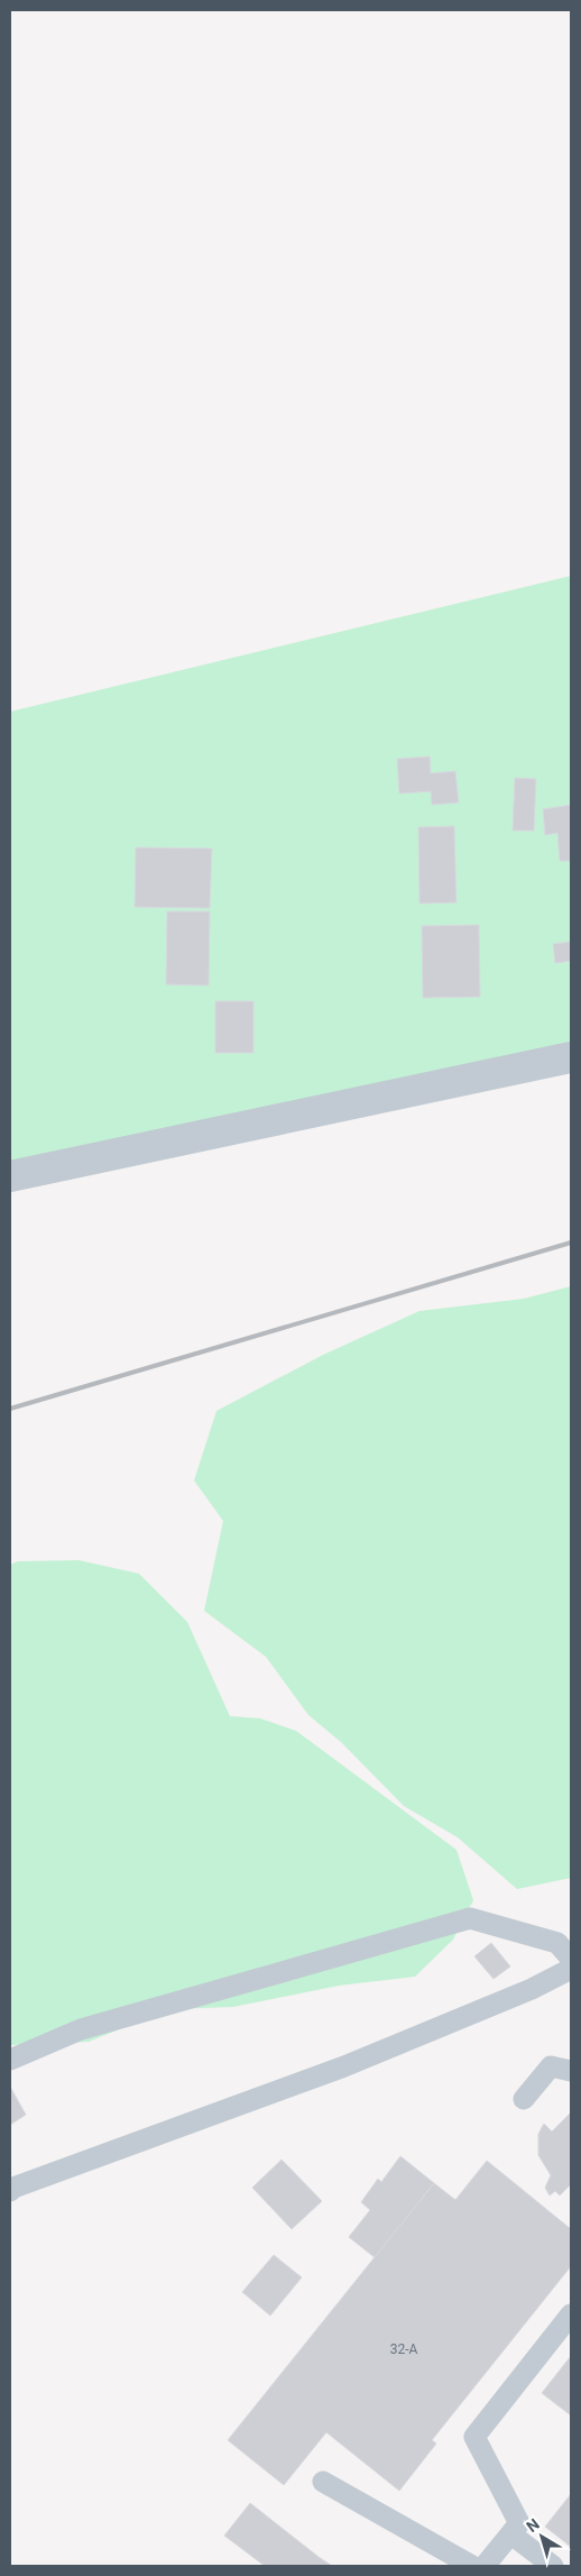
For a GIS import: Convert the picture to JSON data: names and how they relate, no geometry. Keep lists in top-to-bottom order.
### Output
{
  "house_numbers": ["32-А"],
  "north": "top left"
}
